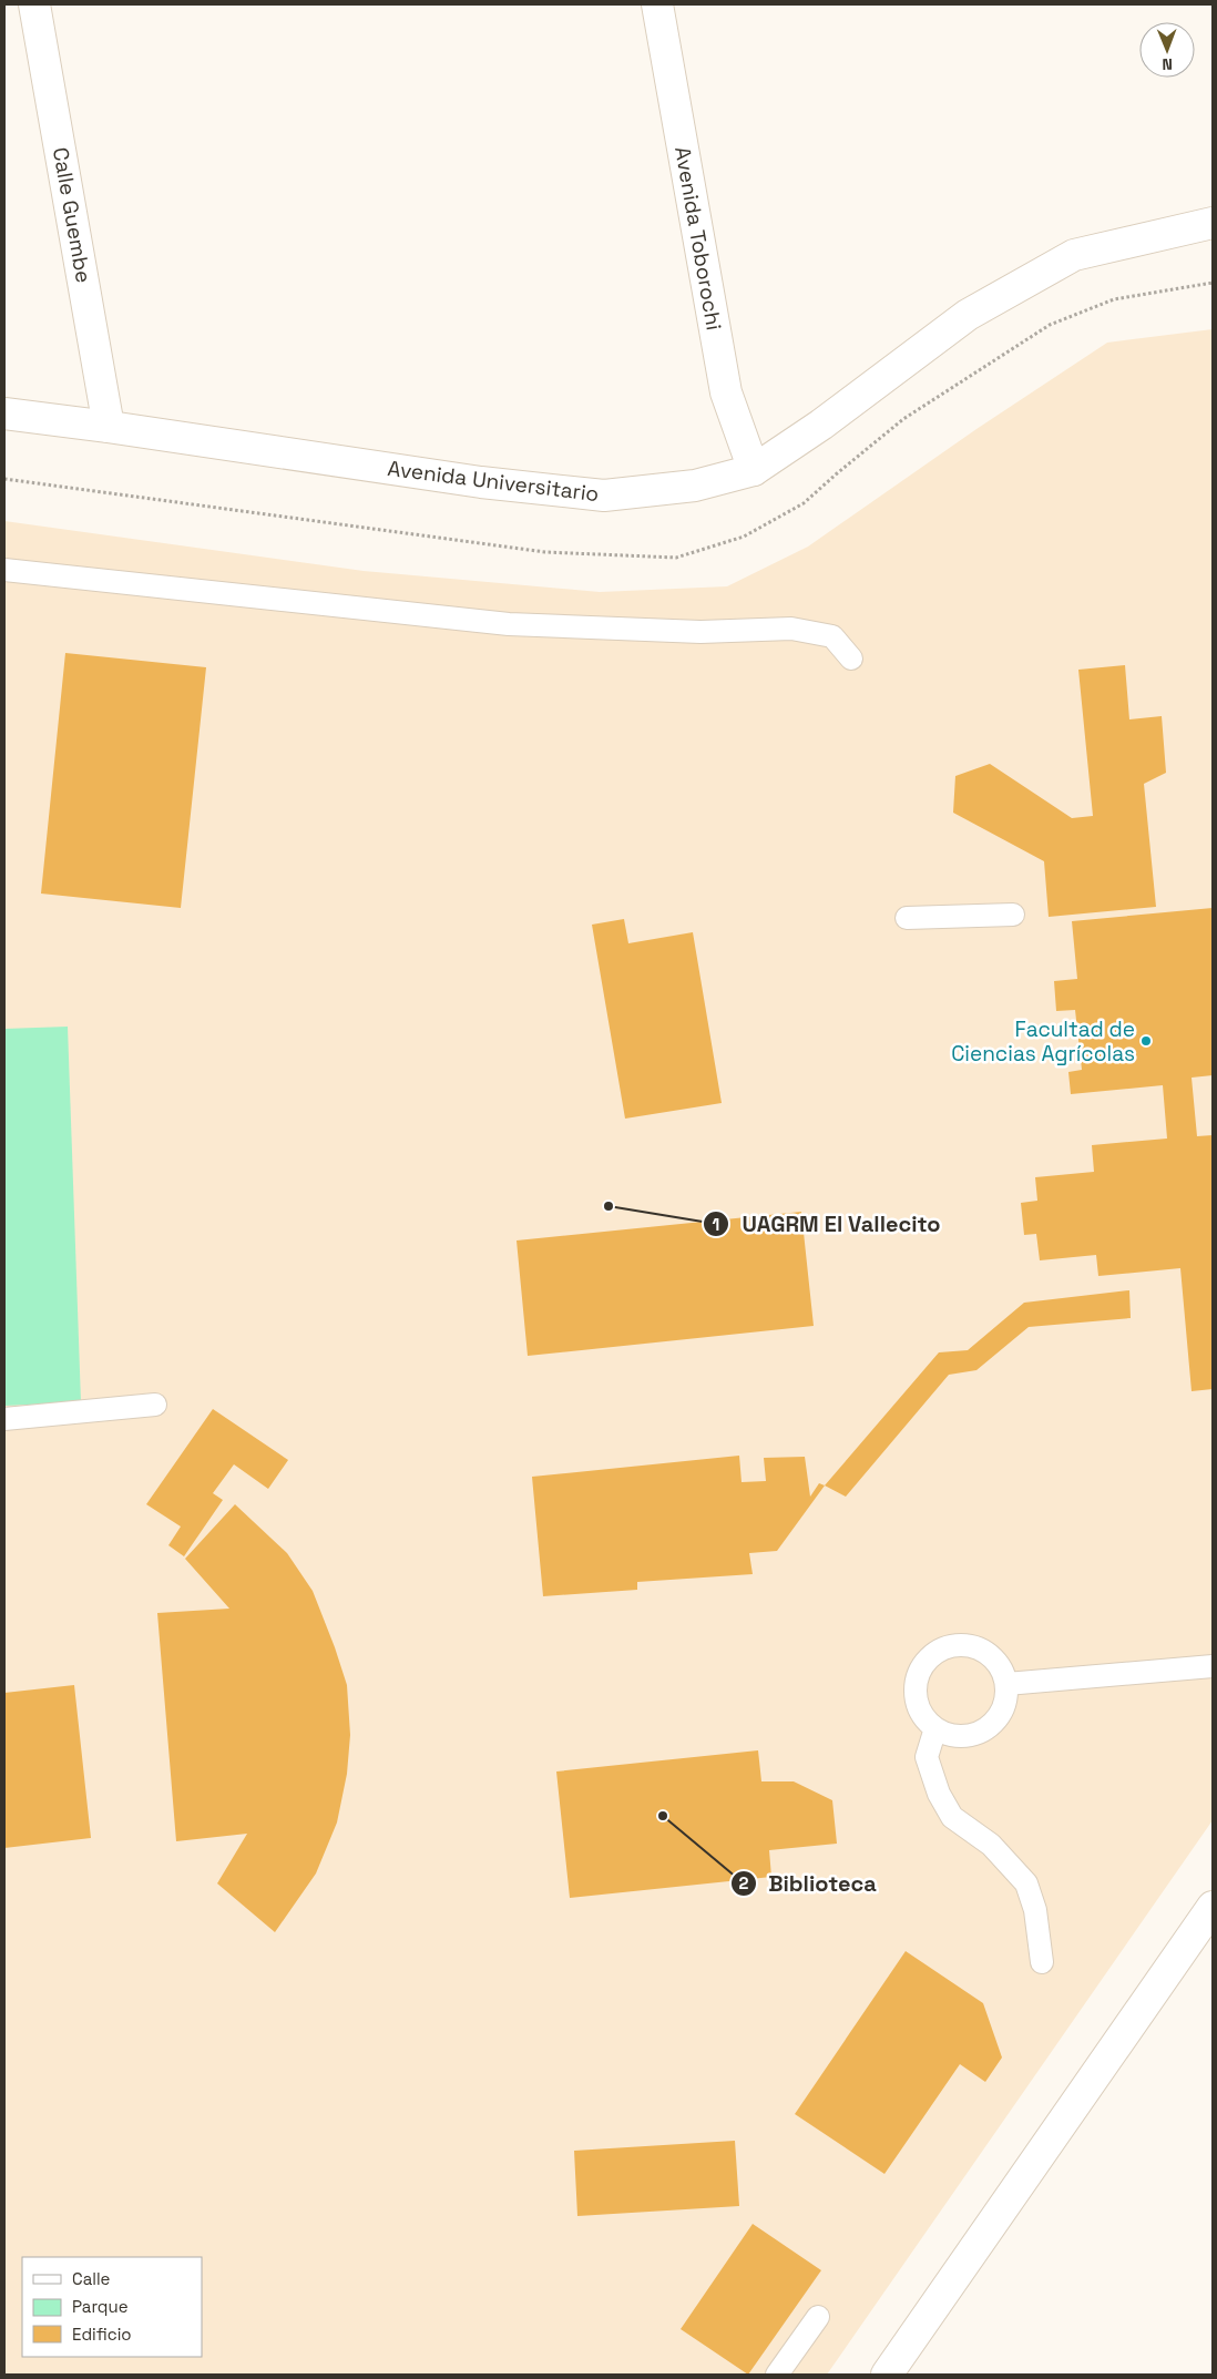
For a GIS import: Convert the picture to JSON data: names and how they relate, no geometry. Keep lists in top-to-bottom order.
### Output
{
  "streets": {
    "street": ["Calle Guembe", "Avenida Toborochi", "Avenida Universitario"]
  },
  "crossings": [
    ["Calle Guembe", "Avenida Universitario"],
    ["Avenida Toborochi", "Avenida Universitario"]
  ],
  "places": ["Facultad de Ciencias Agrícolas", "UAGRM El Vallecito", "Biblioteca"],
  "legend": ["Calle", "Parque", "Edificio"],
  "north": "bottom"
}
